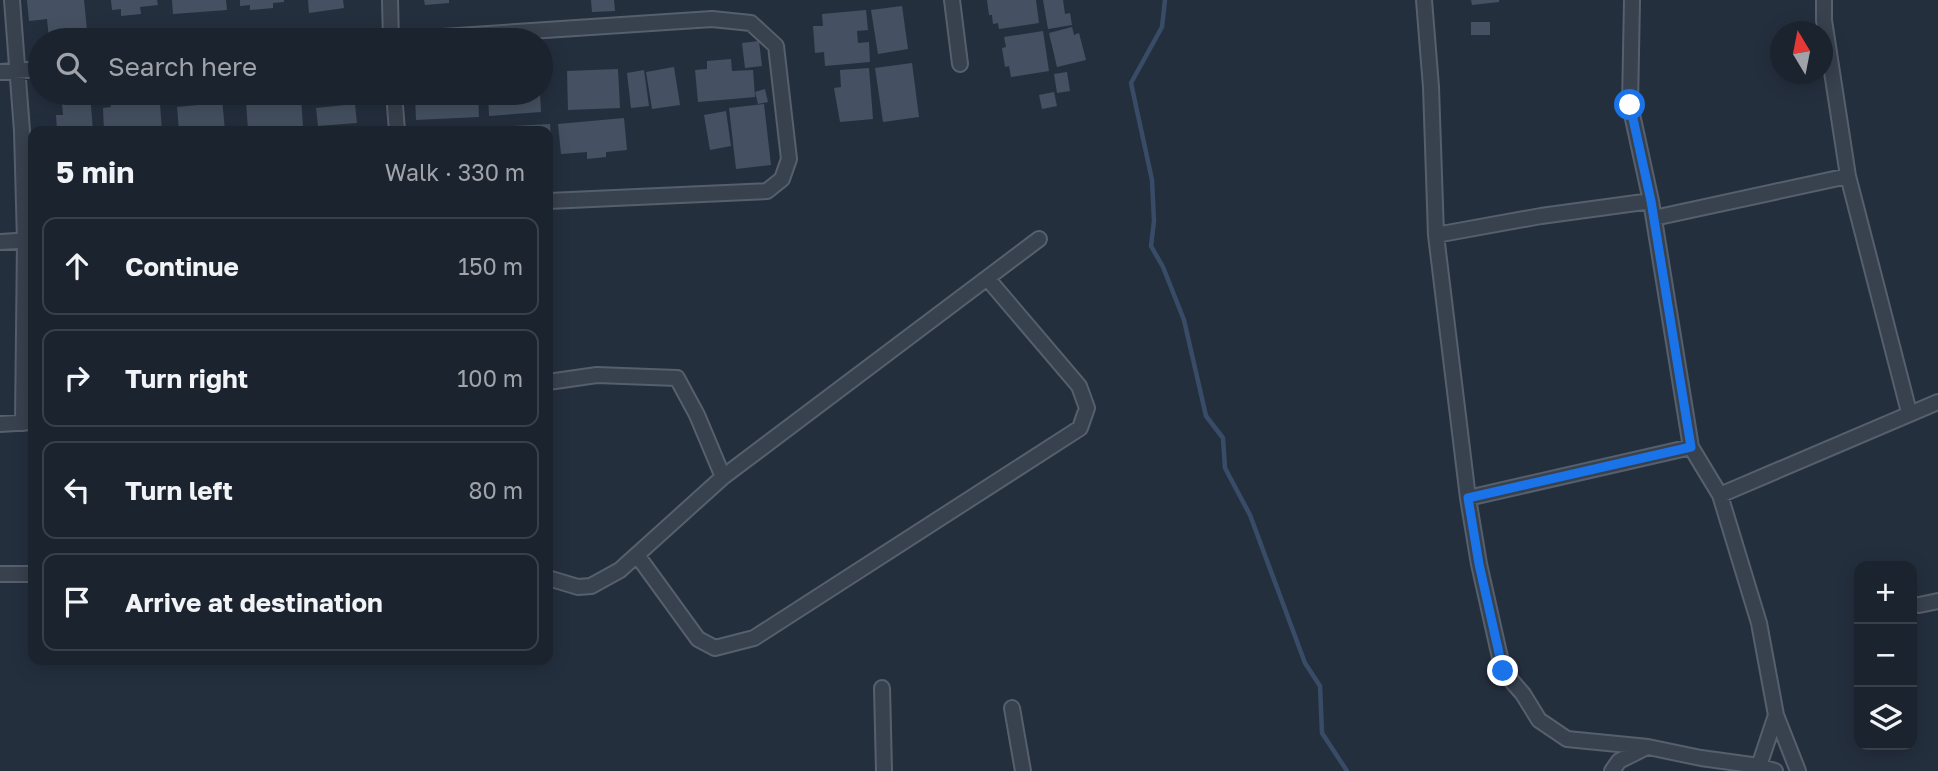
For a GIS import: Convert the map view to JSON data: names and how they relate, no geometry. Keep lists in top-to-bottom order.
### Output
{
  "north": "top",
  "page": {
    "search": "Search here",
    "heading": ["5 min", "Walk · 330 m"],
    "list": [
      ["Continue", "150 m"],
      ["Turn right", "100 m"],
      ["Turn left", "80 m"],
      "Arrive at destination"
    ],
    "map_buttons": ["+", "−"]
  }
}
